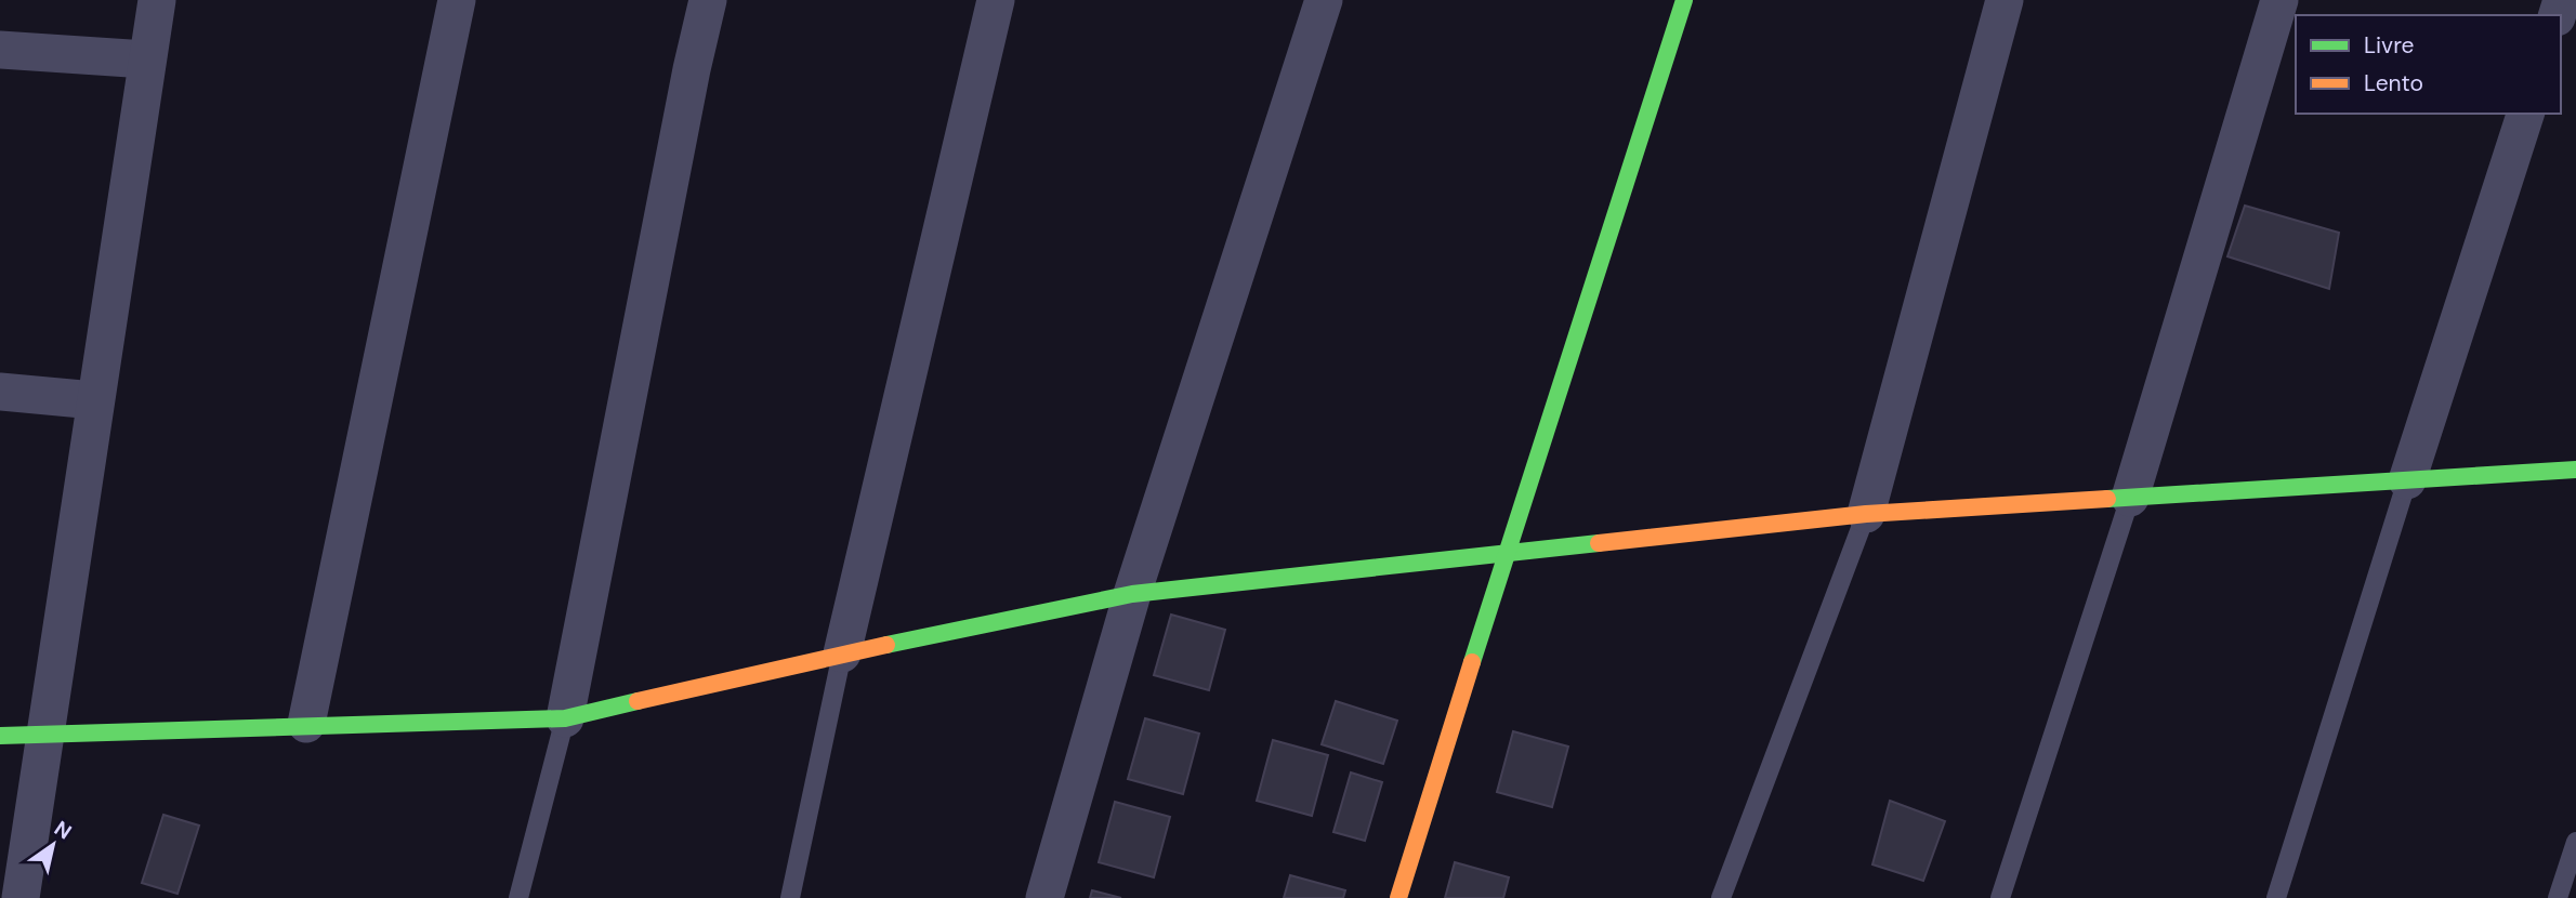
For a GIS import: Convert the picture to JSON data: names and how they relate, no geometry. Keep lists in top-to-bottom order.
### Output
{
  "legend": ["Livre", "Lento"],
  "north": "top right"
}
